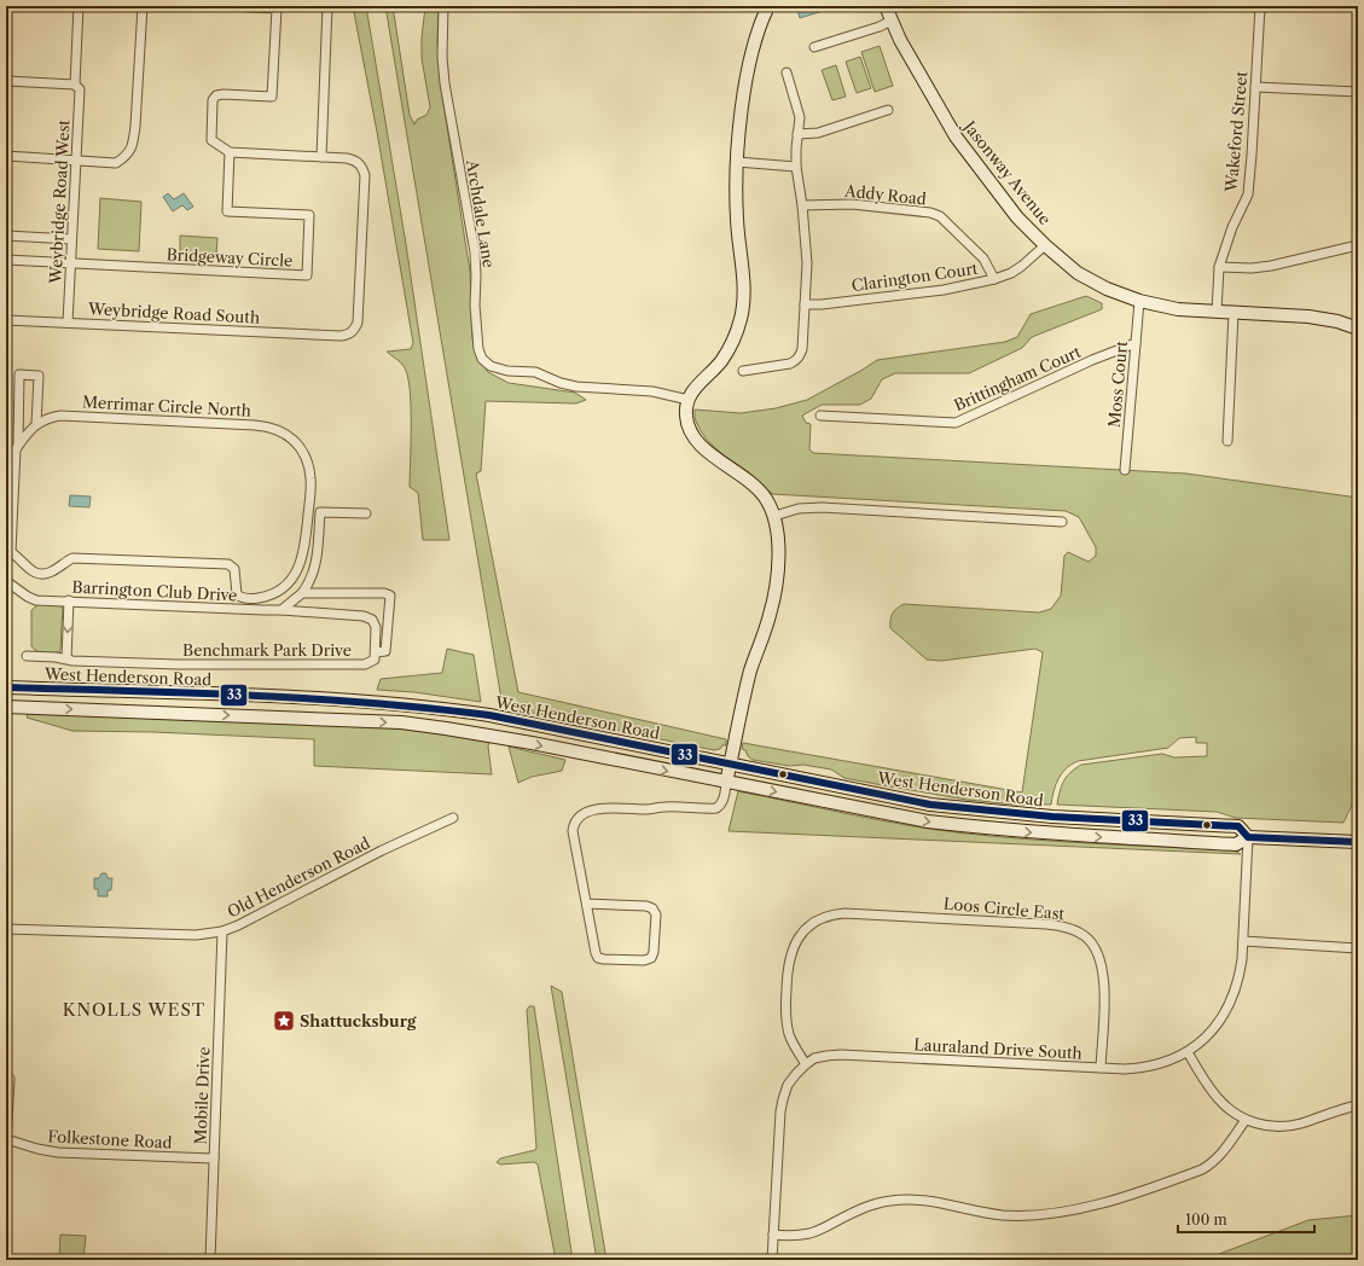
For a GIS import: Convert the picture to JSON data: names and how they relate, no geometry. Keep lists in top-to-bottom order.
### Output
{
  "streets": {
    "main road": ["Jasonway Avenue", "West Henderson Road"],
    "street": [
      "Wakeford Street",
      "Addy Road",
      "Weybridge Road West",
      "Archdale Lane",
      "Bridgeway Circle",
      "Clarington Court",
      "Weybridge Road South",
      "Brittingham Court",
      "Moss Court",
      "Merrimar Circle North",
      "Barrington Club Drive",
      "Benchmark Park Drive",
      "Old Henderson Road",
      "Loos Circle East",
      "Lauraland Drive South",
      "Mobile Drive",
      "Folkestone Road"
    ]
  },
  "crossings": [
    ["Wakeford Street", "Jasonway Avenue"],
    ["Jasonway Avenue", "Clarington Court"],
    ["Jasonway Avenue", "Moss Court"],
    ["Addy Road", "Clarington Court"],
    ["Weybridge Road West", "Bridgeway Circle"],
    ["Weybridge Road West", "Weybridge Road South"],
    ["Brittingham Court", "Moss Court"],
    ["Barrington Club Drive", "Benchmark Park Drive"],
    ["West Henderson Road", "Lauraland Drive South"],
    ["Old Henderson Road", "Mobile Drive"],
    ["Loos Circle East", "Lauraland Drive South"],
    ["Mobile Drive", "Folkestone Road"]
  ],
  "districts": ["KNOLLS WEST"],
  "places": {
    "place": ["Shattucksburg"]
  },
  "lines": ["transit line 33"],
  "scale_bar": "100 m"
}
